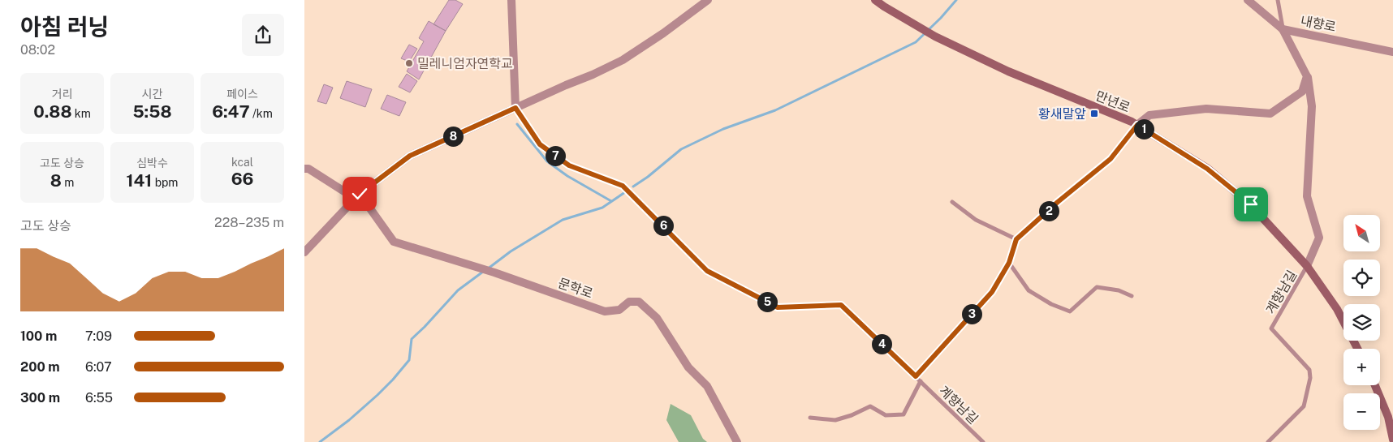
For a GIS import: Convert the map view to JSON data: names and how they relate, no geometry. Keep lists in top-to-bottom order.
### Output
{
  "streets": {
    "main road": ["만년로"],
    "street": ["내향로", "문학로"],
    "lane": ["계향남길"]
  },
  "crossings": [
    ["만년로", "계향남길"]
  ],
  "places": {
    "other": ["밀레니엄자연학교"],
    "transit": ["황새말앞"]
  },
  "north": "top left",
  "page": {
    "heading": ["아침 러닝", "08:02"],
    "stats": [
      ["거리", "0.88 km"],
      ["시간", "5:58"],
      ["페이스", "6:47 /km"],
      ["고도 상승", "8 m"],
      ["심박수", "141 bpm"],
      ["kcal", "66"]
    ],
    "pins": [
      "1",
      "8",
      "7",
      "2",
      "6",
      "5",
      "3",
      "4"
    ],
    "chart": ["고도 상승", "228–235 m"],
    "map_buttons": ["+", "−"],
    "list": [
      {
        "name": "100 m",
        "note": "7:09"
      },
      {
        "name": "200 m",
        "note": "6:07"
      },
      {
        "name": "300 m",
        "note": "6:55"
      }
    ]
  }
}
